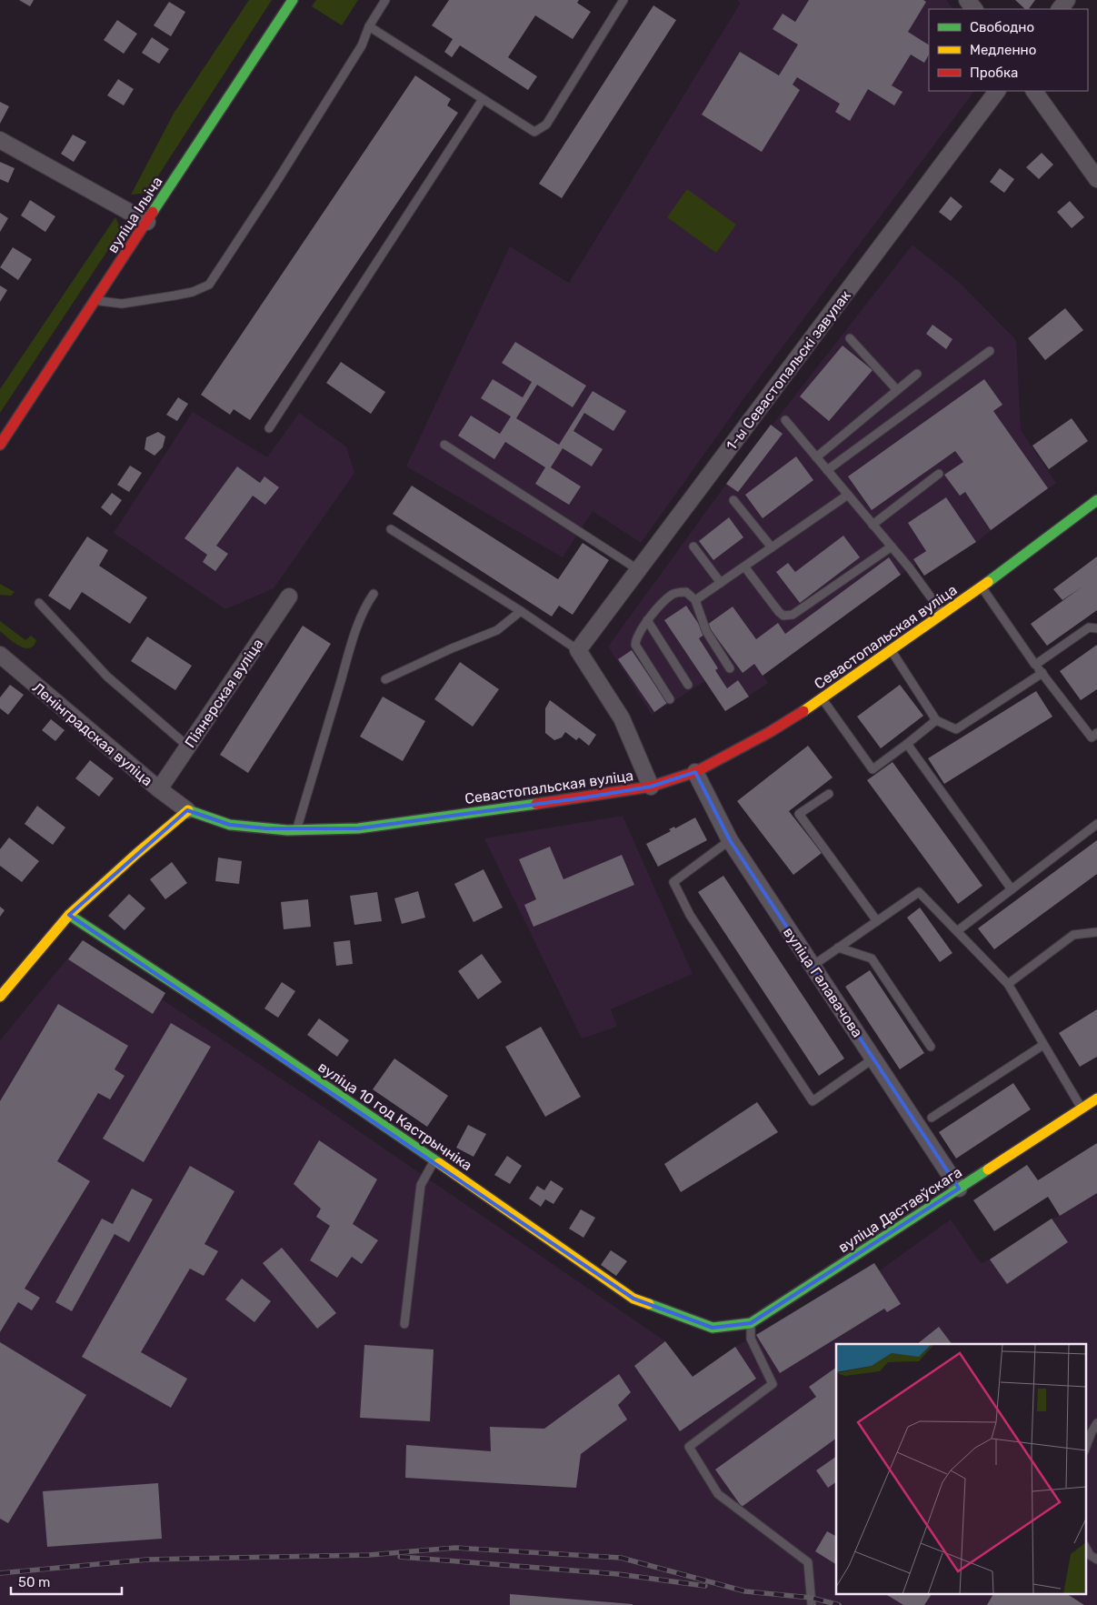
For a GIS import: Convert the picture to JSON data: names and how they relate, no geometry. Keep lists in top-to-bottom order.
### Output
{
  "streets": {
    "street": [
      "вуліца Ільіча",
      "1-ы Севастопальскі завулак",
      "Севастопальская вуліца",
      "Піянерская вуліца",
      "Ленінградская вуліца",
      "вуліца Галавачова",
      "вуліца 10 год Кастрычніка",
      "вуліца Дастаеўскага"
    ]
  },
  "crossings": [
    ["Севастопальская вуліца", "Ленінградская вуліца"],
    ["Севастопальская вуліца", "вуліца Галавачова"],
    ["Піянерская вуліца", "Ленінградская вуліца"],
    ["вуліца Галавачова", "вуліца Дастаеўскага"],
    ["вуліца 10 год Кастрычніка", "вуліца Дастаеўскага"]
  ],
  "legend": ["Свободно", "Медленно", "Пробка"],
  "scale_bar": "50 m"
}
